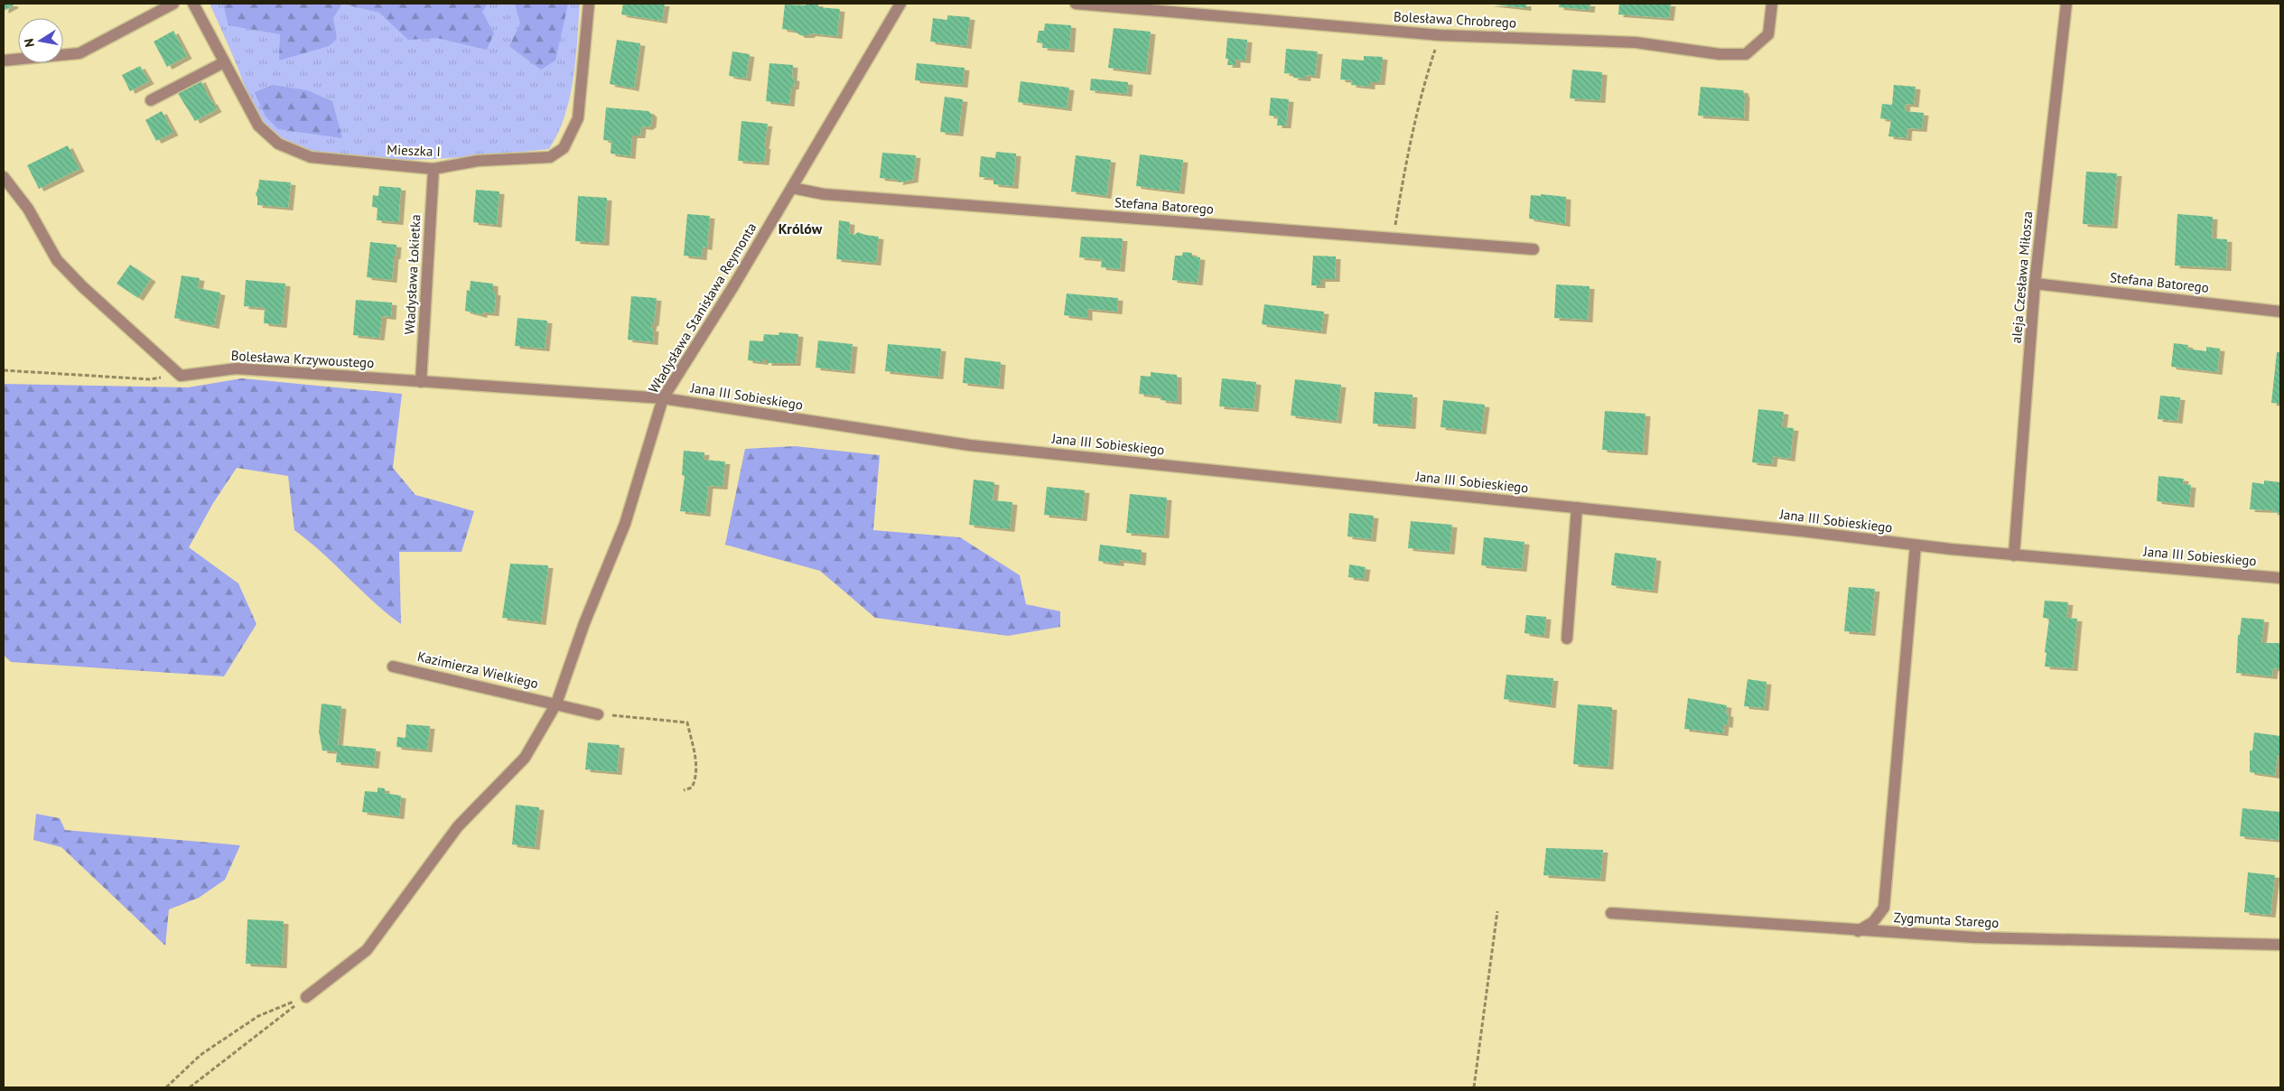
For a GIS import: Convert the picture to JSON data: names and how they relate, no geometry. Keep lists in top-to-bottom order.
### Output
{
  "streets": {
    "street": [
      "Bolesława Chrobrego",
      "Mieszka I",
      "Stefana Batorego",
      "Władysława Łokietka",
      "aleja Czesława Miłosza",
      "Władysława Stanisława Reymonta",
      "Bolesława Krzywoustego",
      "Jana III Sobieskiego",
      "Kazimierza Wielkiego",
      "Zygmunta Starego"
    ]
  },
  "crossings": [
    ["Mieszka I", "Władysława Łokietka"],
    ["Stefana Batorego", "aleja Czesława Miłosza"],
    ["Stefana Batorego", "Władysława Stanisława Reymonta"],
    ["Władysława Łokietka", "Bolesława Krzywoustego"],
    ["aleja Czesława Miłosza", "Jana III Sobieskiego"],
    ["Władysława Stanisława Reymonta", "Bolesława Krzywoustego"],
    ["Władysława Stanisława Reymonta", "Jana III Sobieskiego"],
    ["Władysława Stanisława Reymonta", "Kazimierza Wielkiego"],
    ["Bolesława Krzywoustego", "Jana III Sobieskiego"]
  ],
  "districts": ["Królów"],
  "north": "left"
}
